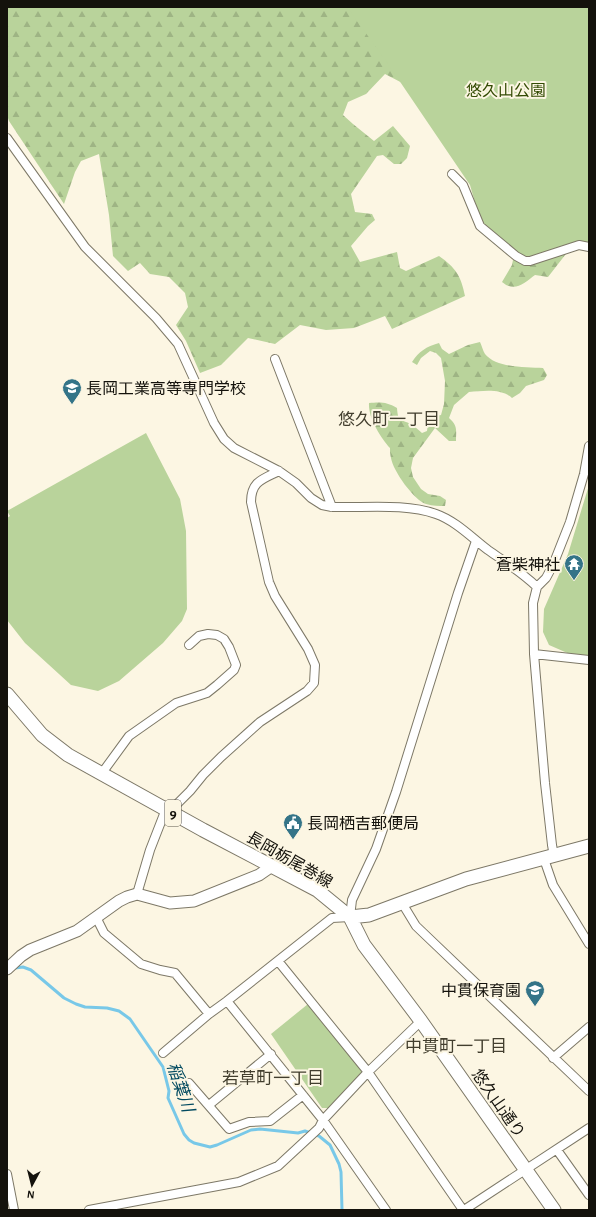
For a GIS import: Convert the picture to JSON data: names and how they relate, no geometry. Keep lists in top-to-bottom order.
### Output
{
  "streets": {
    "main road": ["9", "長岡栃尾巻線", "悠久山通り"]
  },
  "crossings": [
    ["長岡栃尾巻線", "悠久山通り"]
  ],
  "districts": ["悠久町一丁目", "中貫町一丁目", "若草町一丁目"],
  "water": ["稲葉川"],
  "parks": ["悠久山公園"],
  "places": {
    "school or university": ["長岡工業高等専門学校", "中貫保育園"],
    "temple": ["蒼柴神社"],
    "public building": ["長岡栖吉郵便局"]
  },
  "north": "bottom"
}
